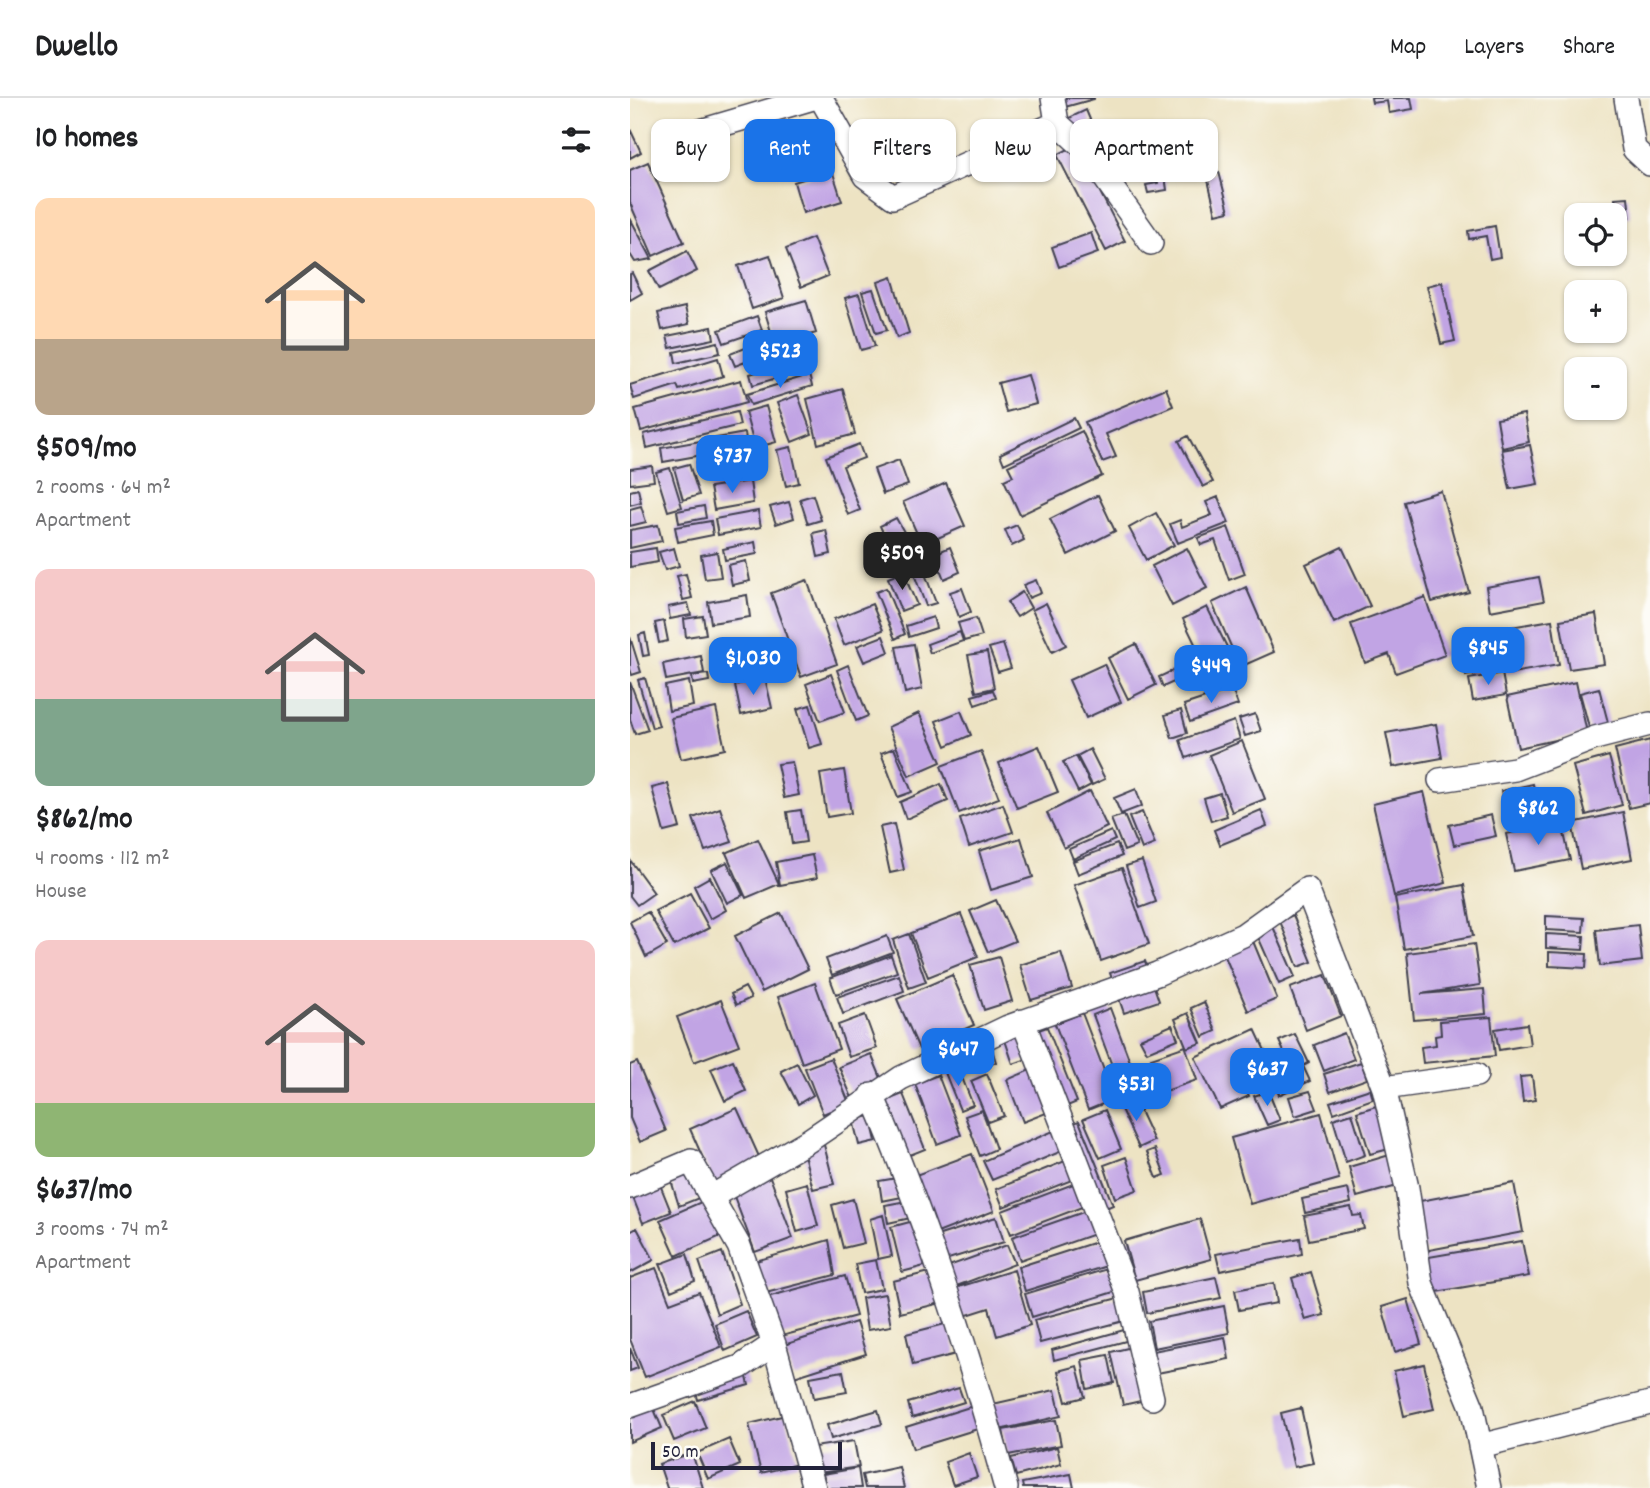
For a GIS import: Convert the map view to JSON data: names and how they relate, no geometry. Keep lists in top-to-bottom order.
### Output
{
  "scale_bar": "50 m",
  "page": {
    "header": "Dwello",
    "nav": ["Map", "Layers", "Share"],
    "heading": "10 homes",
    "chip": [
      "Buy",
      "Rent",
      "Filters",
      "New",
      "Apartment"
    ],
    "list": [
      {
        "name": "$509/mo",
        "note": "2 rooms · 64 m² · Apartment"
      },
      {
        "name": "$862/mo",
        "note": "4 rooms · 112 m² · House"
      },
      {
        "name": "$637/mo",
        "note": "3 rooms · 74 m² · Apartment"
      }
    ],
    "map_buttons": ["+", "−"],
    "price": [
      "$523",
      "$737",
      "$509",
      "$845",
      "$1,030",
      "$449",
      "$862",
      "$647",
      "$637",
      "$531"
    ],
    "scale": "50 m"
  }
}
